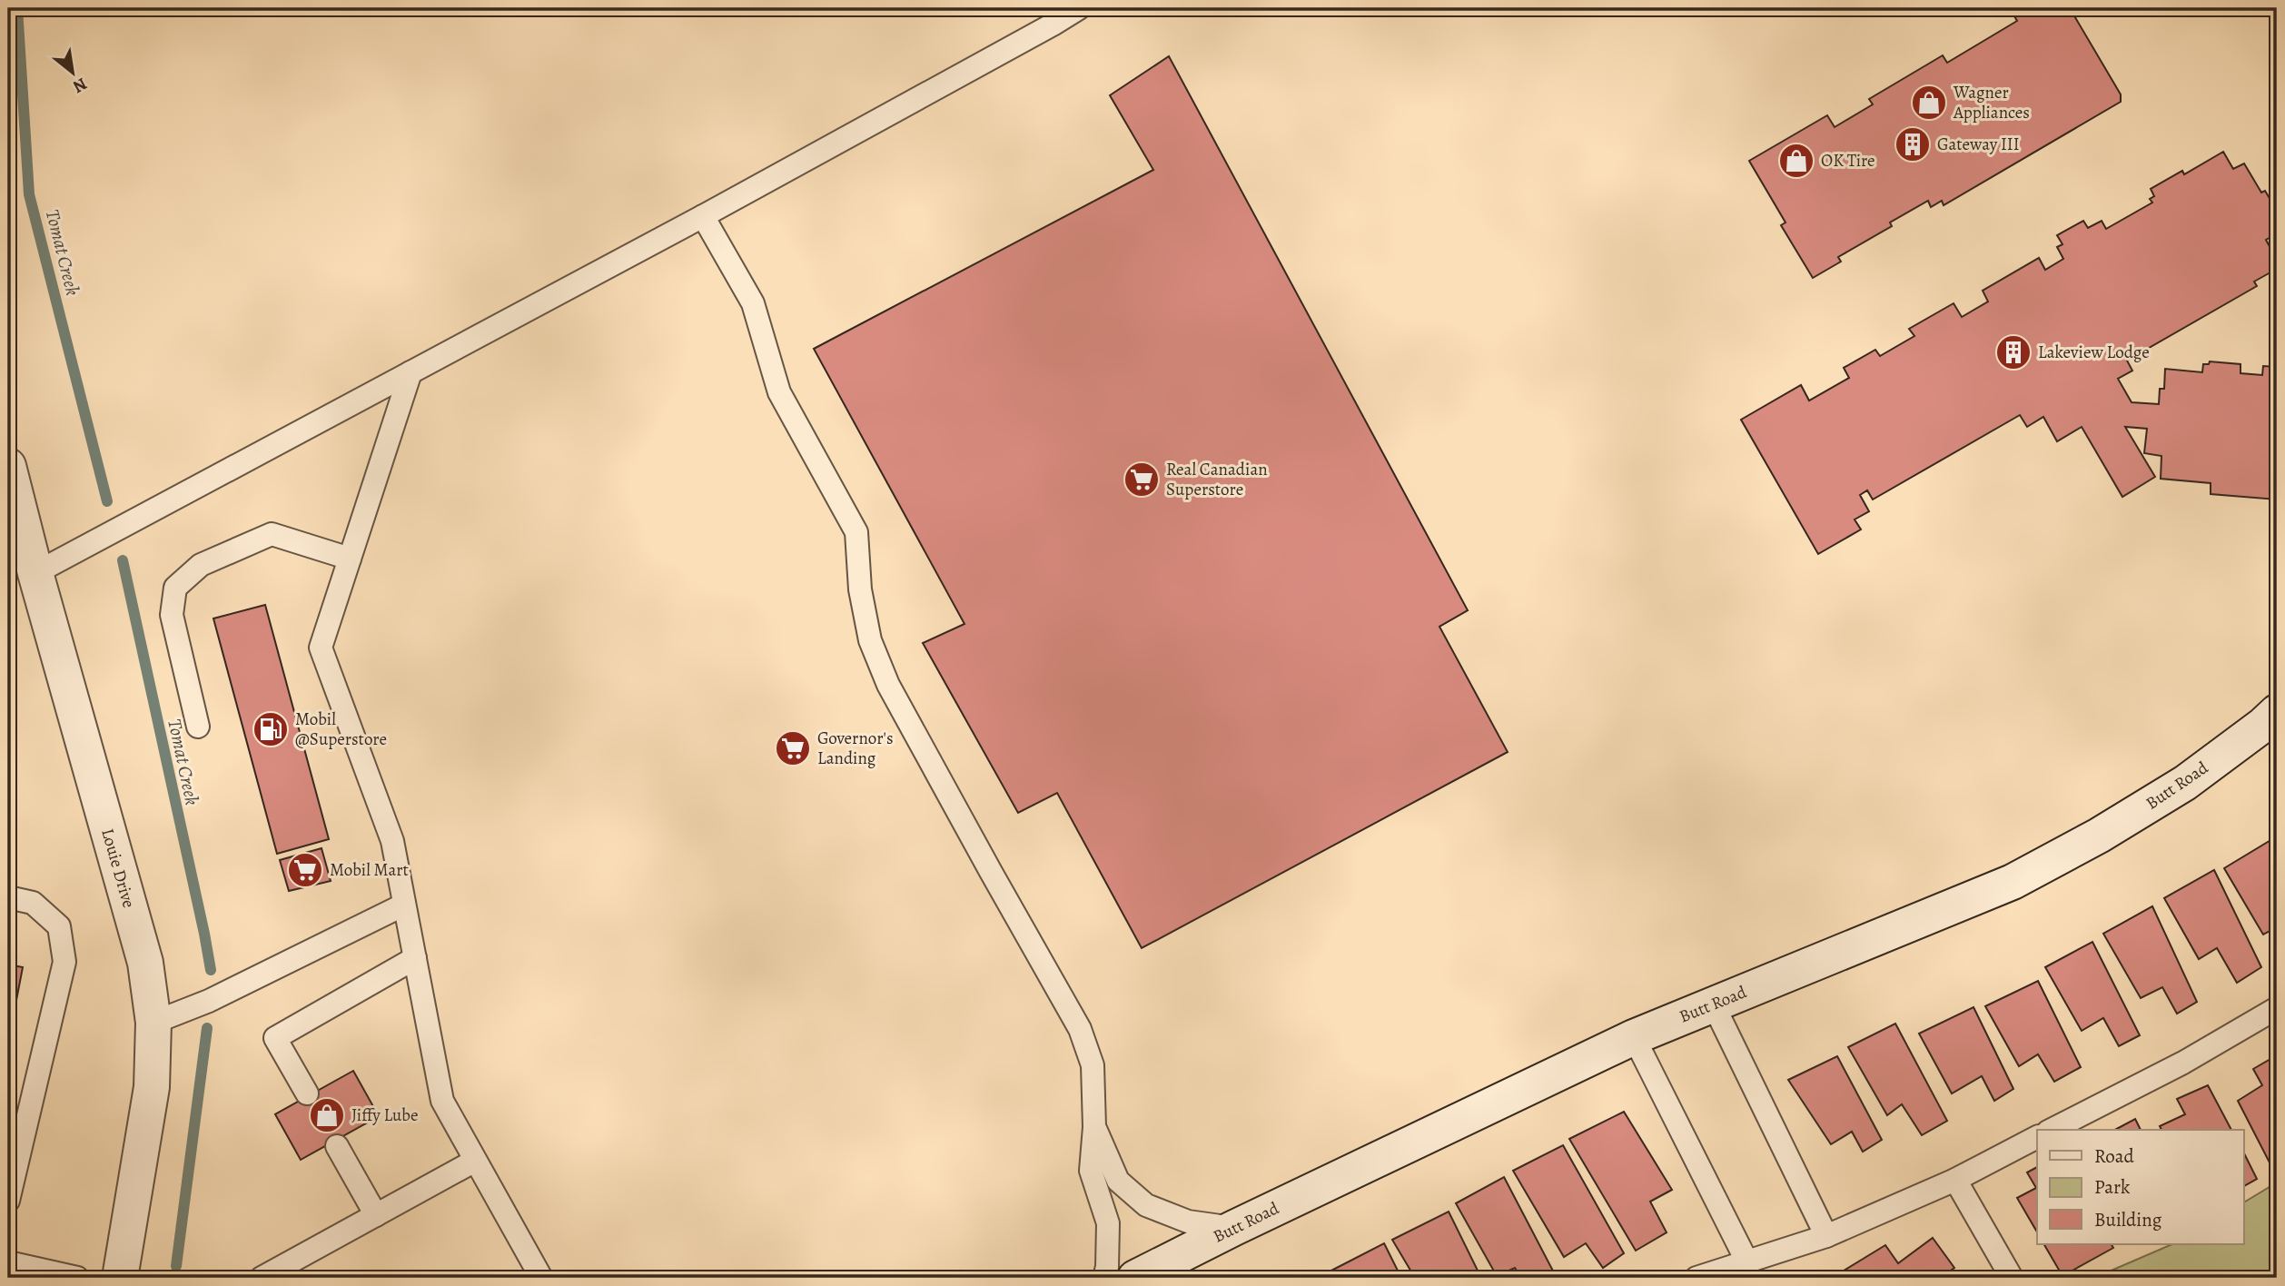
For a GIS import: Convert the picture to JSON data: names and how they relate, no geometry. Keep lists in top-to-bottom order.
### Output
{
  "streets": {
    "street": ["Butt Road", "Louie Drive"]
  },
  "water": ["Tomat Creek"],
  "places": {
    "shop": ["Wagner Appliances", "OK Tire", "Jiffy Lube"],
    "building": ["Gateway III", "Lakeview Lodge"],
    "supermarket": ["Real Canadian Superstore", "Governor's Landing", "Mobil Mart"],
    "fuel station": ["Mobil @Superstore"]
  },
  "legend": ["Road", "Park", "Building"],
  "north": "bottom right"
}
